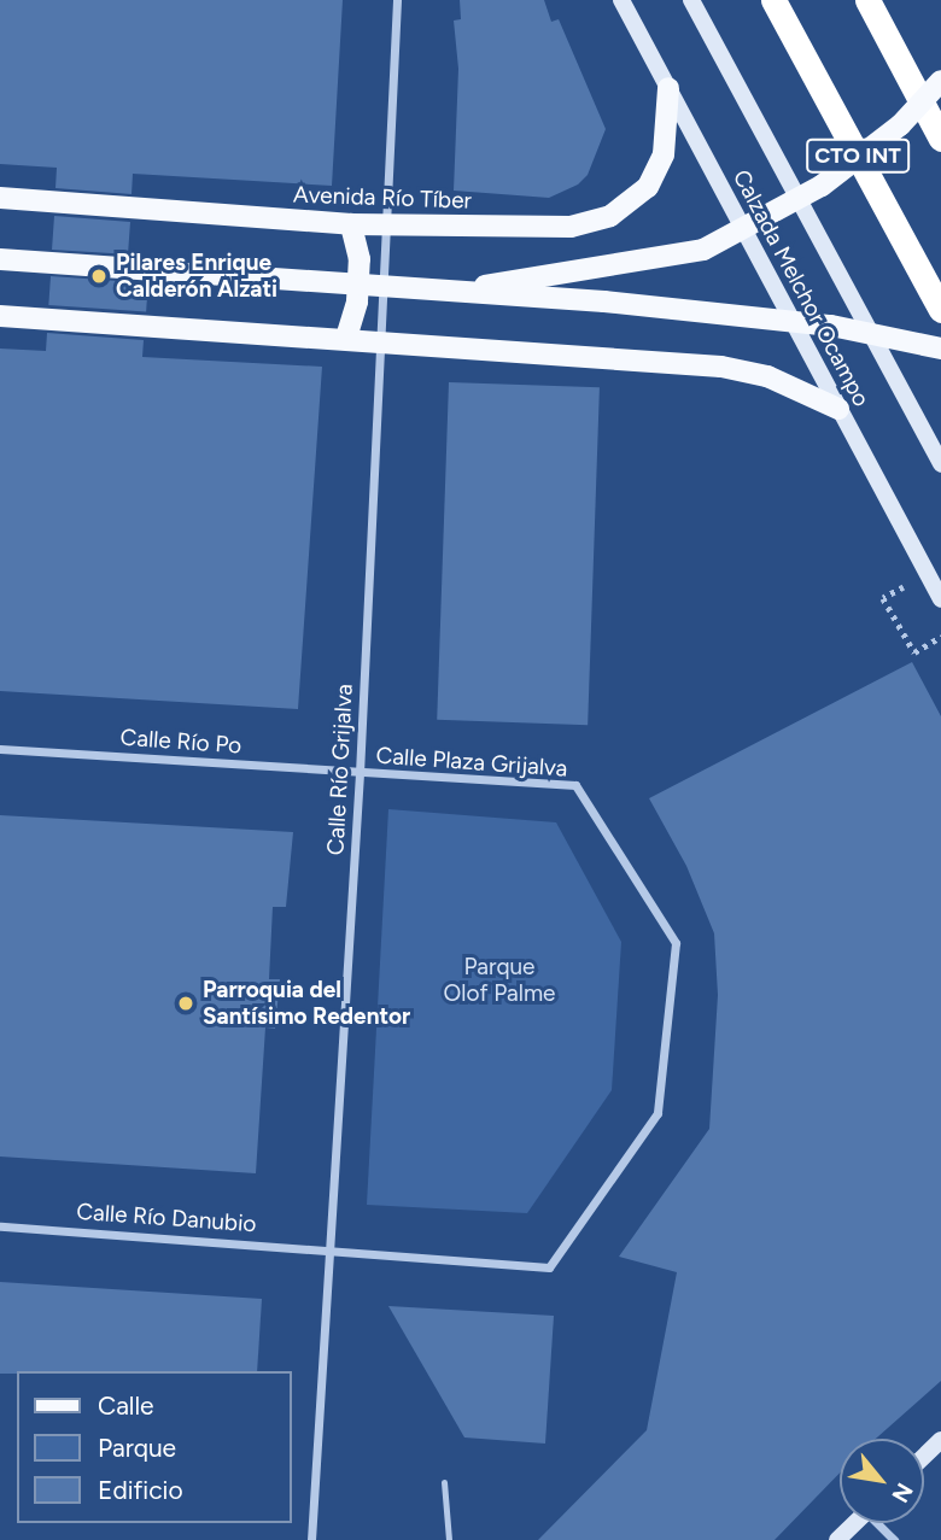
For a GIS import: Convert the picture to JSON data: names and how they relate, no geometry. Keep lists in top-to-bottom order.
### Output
{
  "streets": {
    "highway": ["CTO INT"],
    "main road": ["Avenida Río Tíber", "Calzada Melchor Ocampo"],
    "street": [
      "Calle Río Po",
      "Calle Plaza Grijalva",
      "Calle Río Grijalva",
      "Calle Río Danubio"
    ]
  },
  "crossings": [
    ["Avenida Río Tíber", "Calzada Melchor Ocampo"],
    ["Avenida Río Tíber", "Calle Río Grijalva"],
    ["Calle Río Po", "Calle Plaza Grijalva"],
    ["Calle Río Po", "Calle Río Grijalva"],
    ["Calle Plaza Grijalva", "Calle Río Grijalva"],
    ["Calle Plaza Grijalva", "Calle Río Danubio"],
    ["Calle Río Grijalva", "Calle Río Danubio"]
  ],
  "parks": ["Parque Olof Palme"],
  "places": ["Pilares Enrique Calderón Alzati", "Parroquia del Santísimo Redentor"],
  "legend": ["Calle", "Parque", "Edificio"],
  "north": "bottom right"
}
